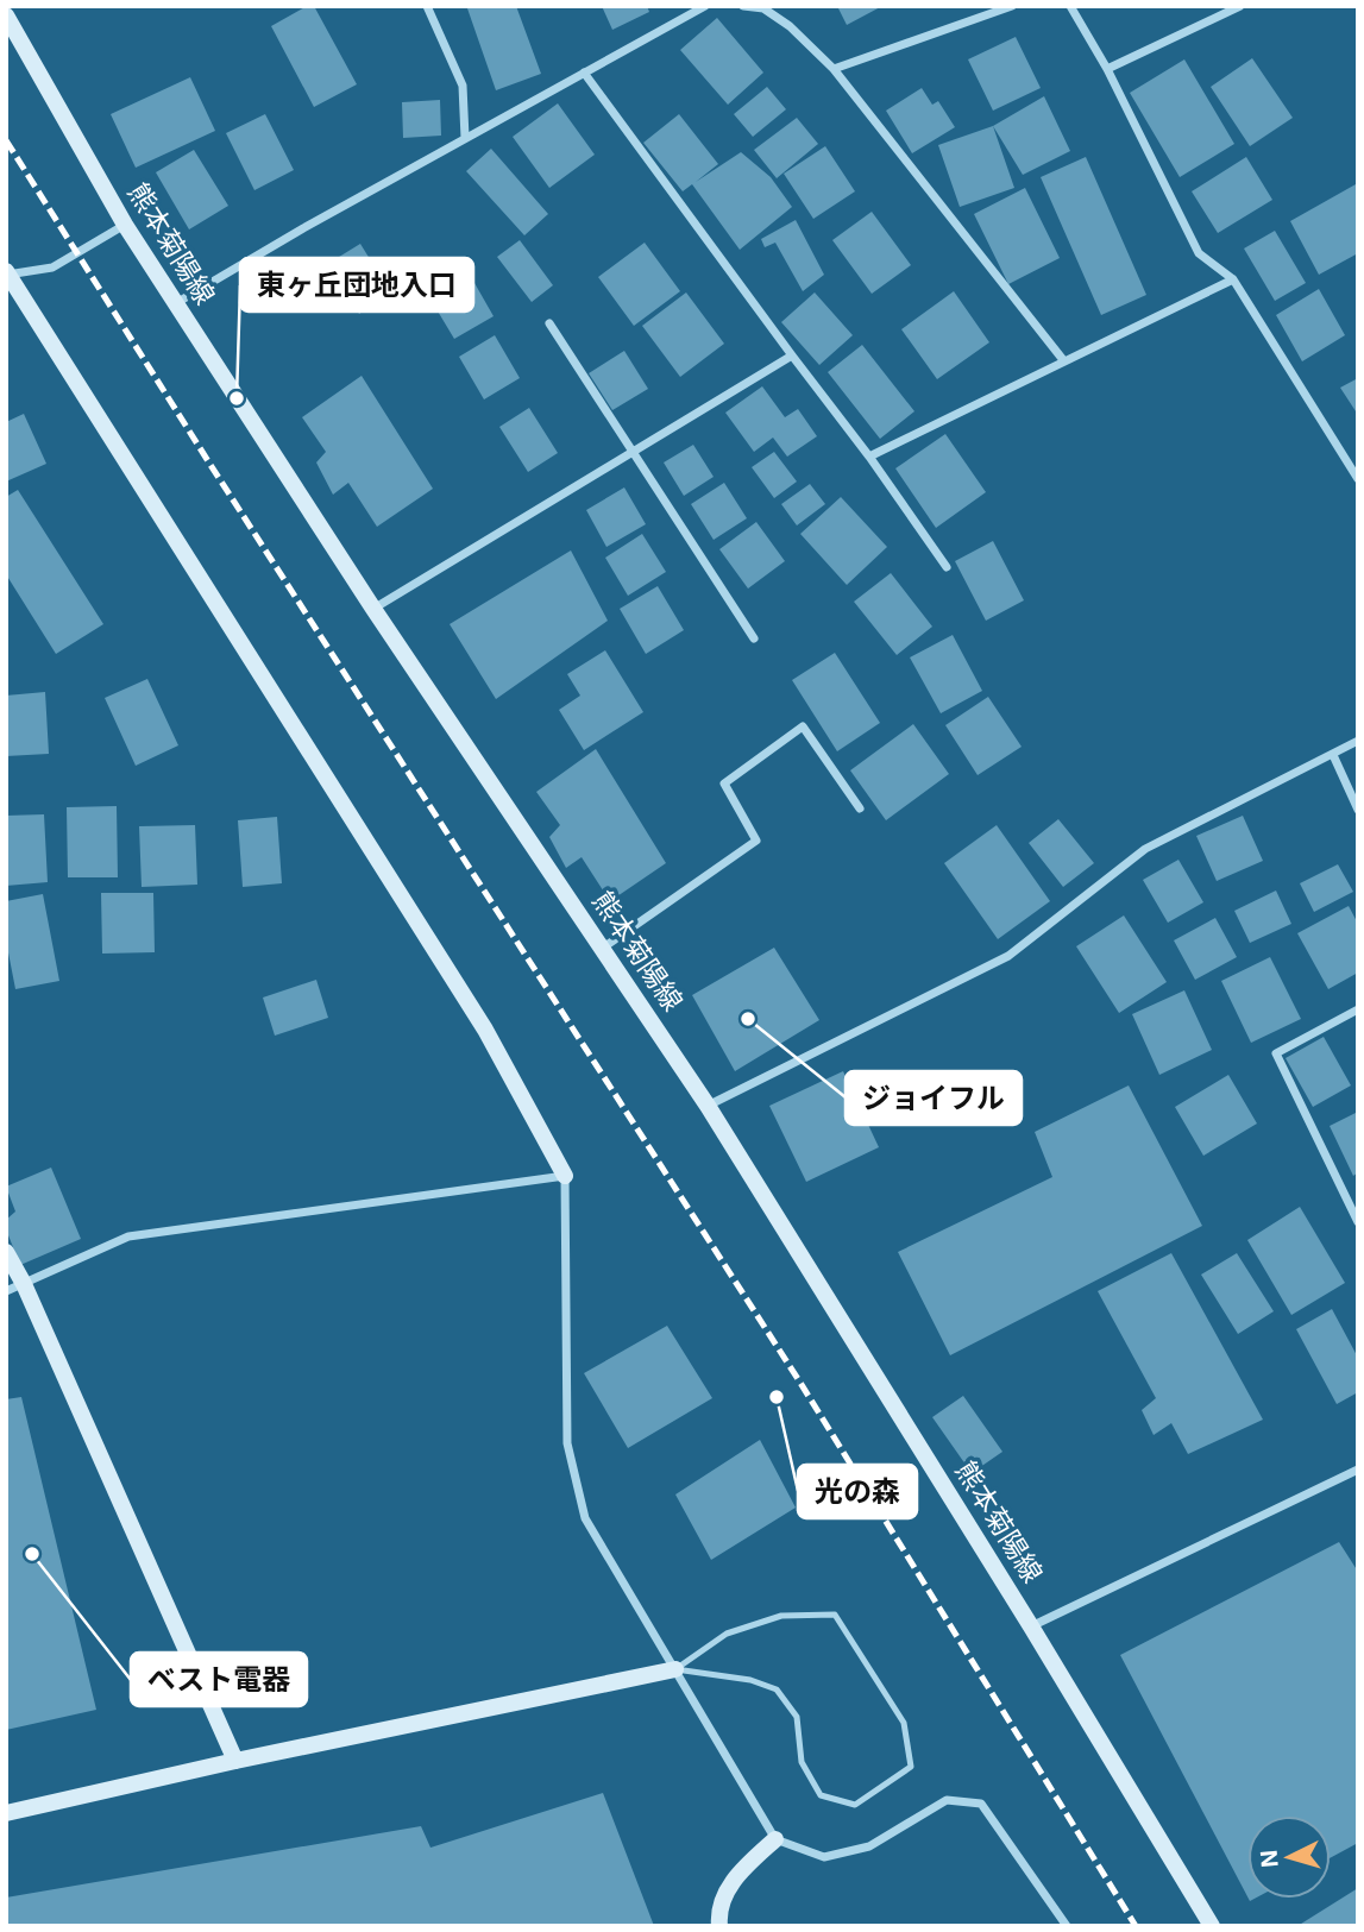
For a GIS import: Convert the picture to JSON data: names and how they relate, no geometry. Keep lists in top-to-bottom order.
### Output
{
  "streets": {
    "street": ["熊本菊陽線"]
  },
  "places": [
    "東ヶ丘団地入口",
    "ジョイフル",
    "光の森",
    "ベスト電器"
  ],
  "north": "left"
}
